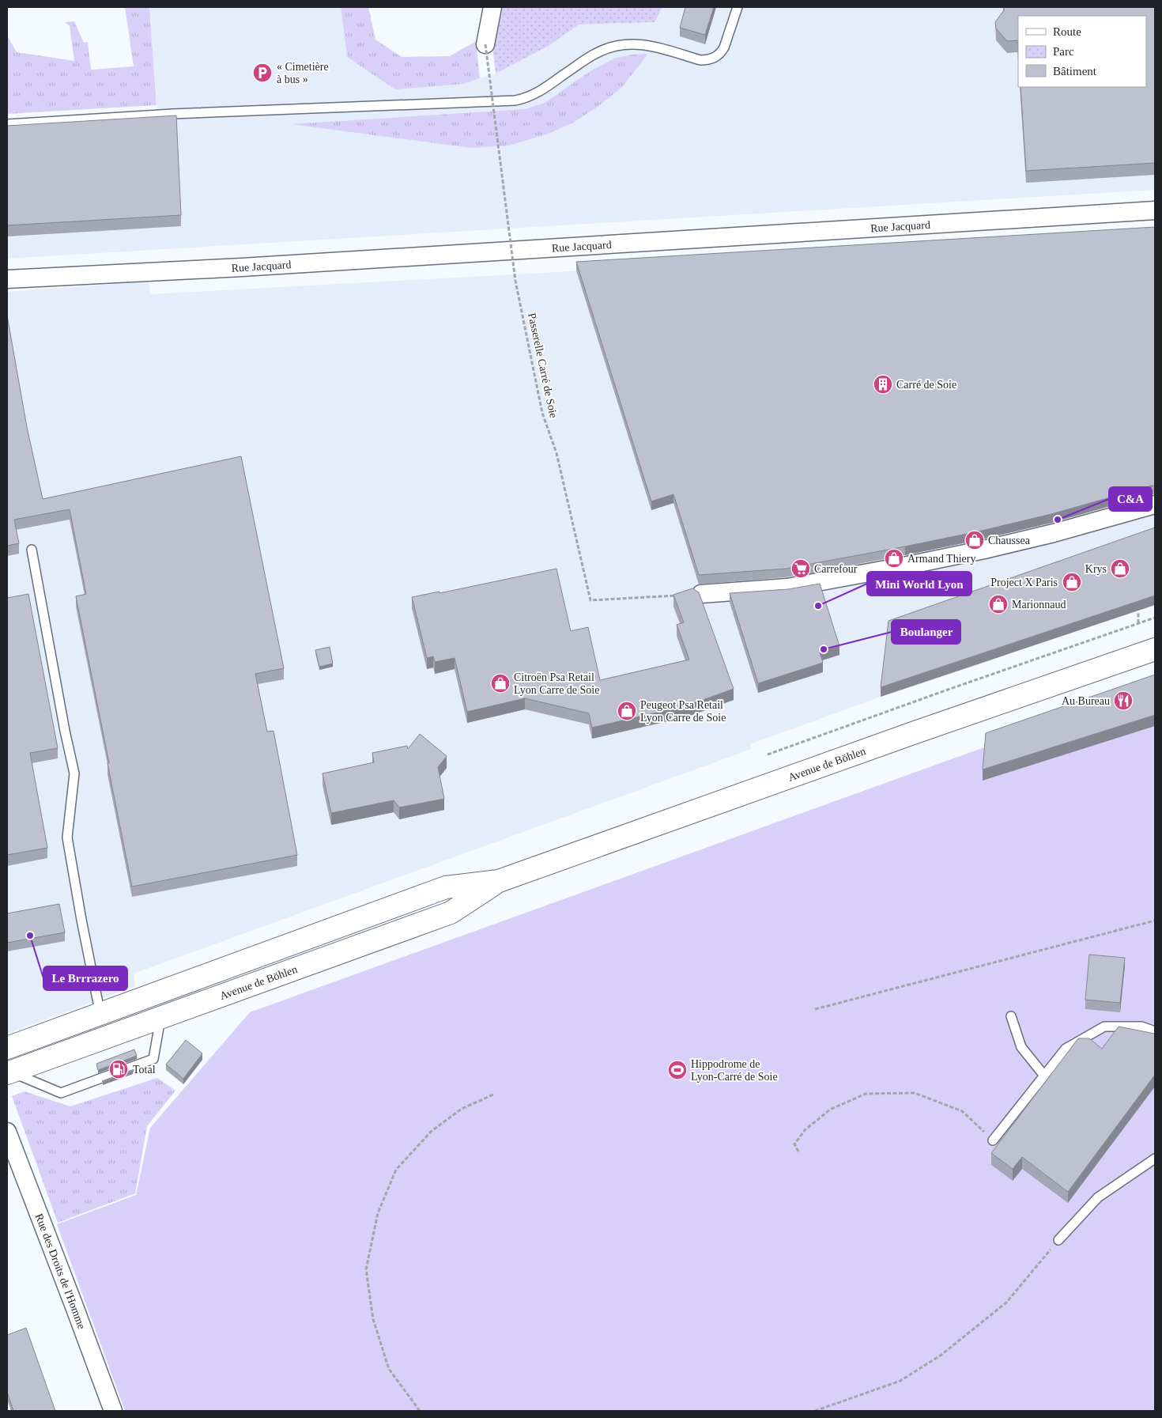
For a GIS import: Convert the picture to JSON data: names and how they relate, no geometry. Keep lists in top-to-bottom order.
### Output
{
  "streets": {
    "main road": ["Avenue de Böhlen"],
    "street": ["Rue Jacquard", "Rue des Droits de l'Homme"],
    "path": ["Passerelle Carré de Soie"]
  },
  "places": {
    "parking": ["« Cimetière à bus »"],
    "building": ["Carré de Soie"],
    "other": [
      "C&A",
      "Mini World Lyon",
      "Boulanger",
      "Le Brrrazero"
    ],
    "shop": [
      "Chaussea",
      "Armand Thiery",
      "Krys",
      "Project X Paris",
      "Marionnaud",
      "Citroën Psa Retail Lyon Carre de Soie",
      "Peugeot Psa Retail Lyon Carre de Soie"
    ],
    "supermarket": ["Carrefour"],
    "restaurant": ["Au Bureau"],
    "fuel station": ["Total"],
    "sports": ["Hippodrome de Lyon-Carré de Soie"]
  },
  "legend": ["Route", "Parc", "Bâtiment"]
}
